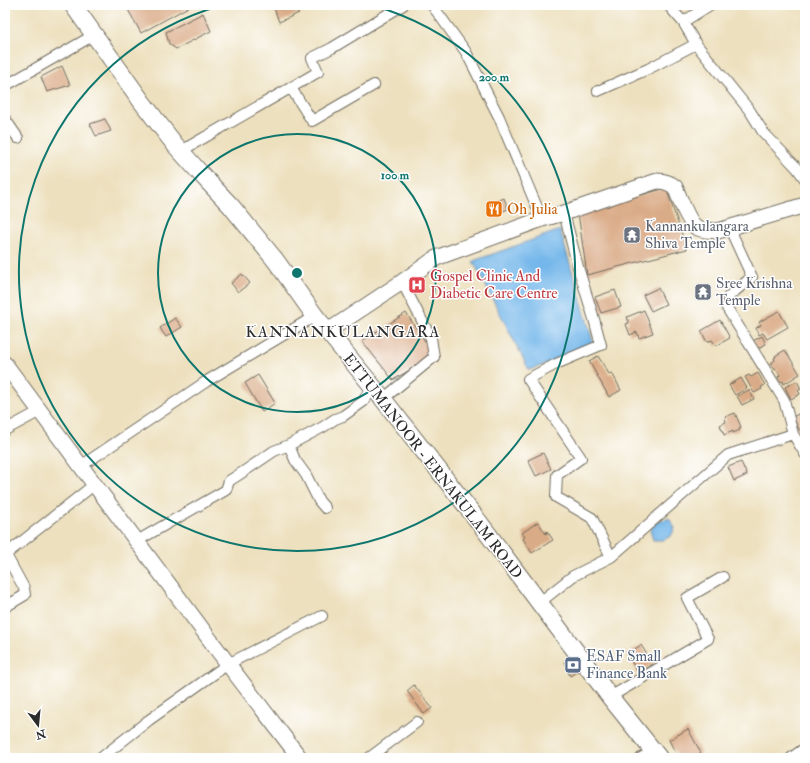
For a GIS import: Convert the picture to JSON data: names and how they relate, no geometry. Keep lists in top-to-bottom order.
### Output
{
  "streets": {
    "main road": ["ETTUMANOOR - ERNAKULAM ROAD"]
  },
  "districts": ["KANNANKULANGARA"],
  "places": {
    "restaurant": ["Oh Julia"],
    "temple": ["Kannankulangara Shiva Temple", "Sree Krishna Temple"],
    "hospital": ["Gospel Clinic And Diabetic Care Centre"],
    "bank": ["ESAF Small Finance Bank"]
  },
  "north": "bottom",
  "rings": ["200 m", "100 m"]
}
